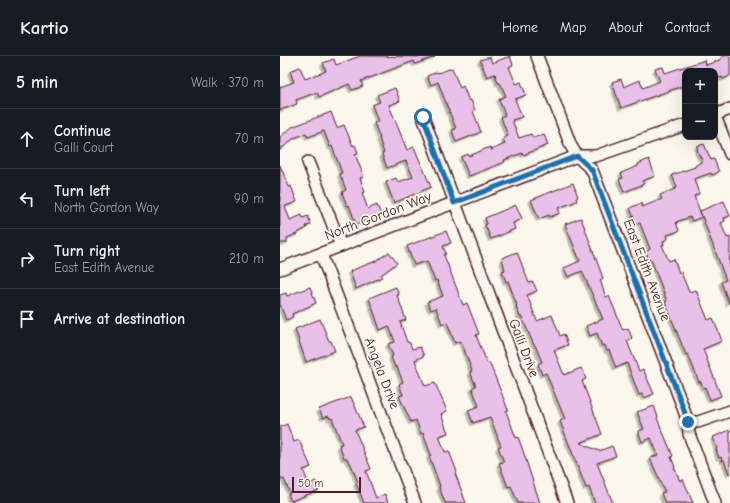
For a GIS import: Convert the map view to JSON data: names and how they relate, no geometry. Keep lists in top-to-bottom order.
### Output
{
  "streets": {
    "street": [
      "North Gordon Way",
      "East Edith Avenue",
      "Galli Drive",
      "Angela Drive"
    ]
  },
  "crossings": [
    ["North Gordon Way", "East Edith Avenue"],
    ["North Gordon Way", "Galli Drive"],
    ["North Gordon Way", "Angela Drive"]
  ],
  "scale_bar": "50 m",
  "page": {
    "header": "Kartio",
    "nav": [
      "Home",
      "Map",
      "About",
      "Contact"
    ],
    "heading": ["5 min", "Walk · 370 m"],
    "map_buttons": ["+", "−"],
    "list": [
      ["Continue", "Galli Court", "70 m"],
      ["Turn left", "North Gordon Way", "90 m"],
      ["Turn right", "East Edith Avenue", "210 m"],
      "Arrive at destination"
    ],
    "scale": "50 m"
  }
}
